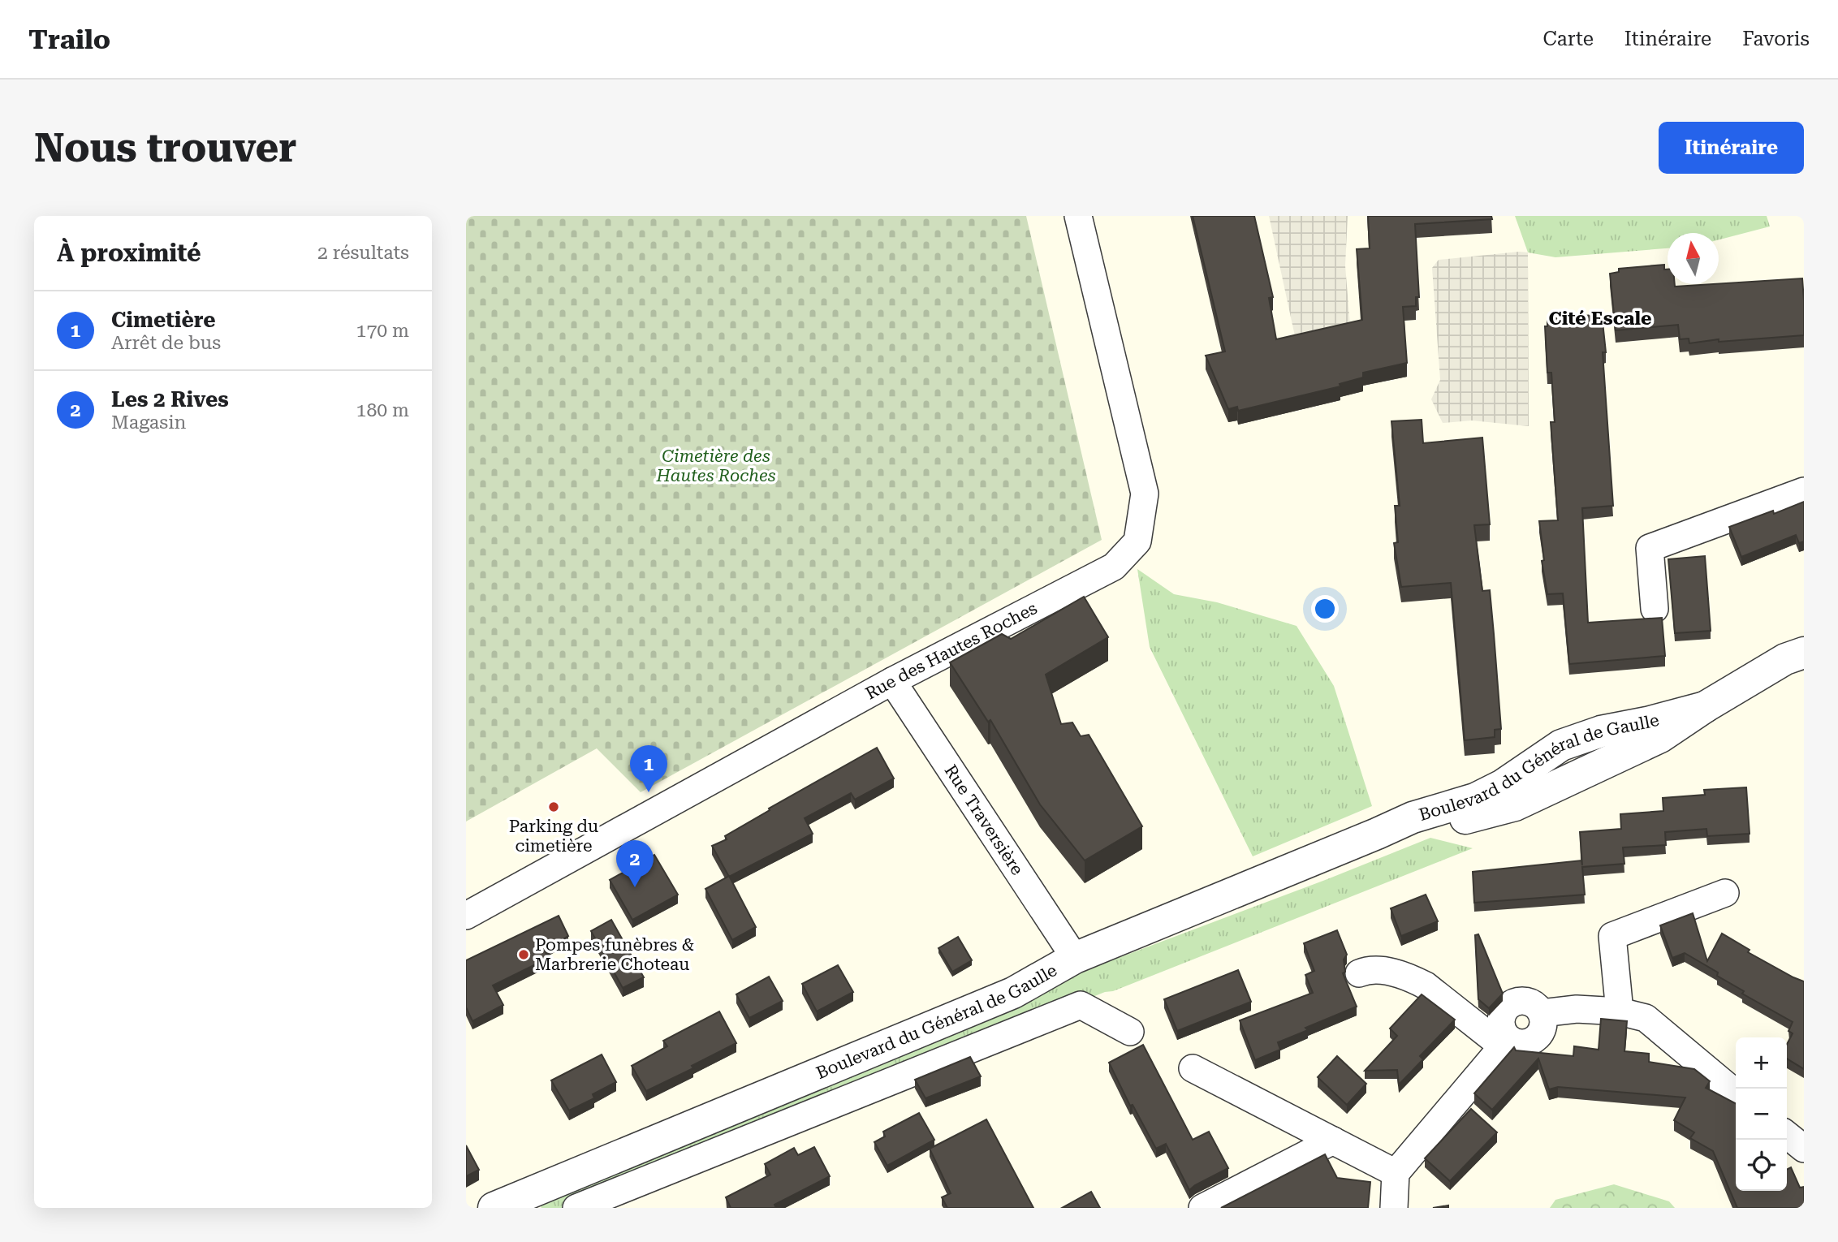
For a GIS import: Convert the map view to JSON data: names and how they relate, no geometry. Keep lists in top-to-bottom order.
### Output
{
  "streets": {
    "street": ["Rue des Hautes Roches", "Boulevard du Général de Gaulle", "Rue Traversière"]
  },
  "crossings": [
    ["Rue des Hautes Roches", "Rue Traversière"],
    ["Boulevard du Général de Gaulle", "Rue Traversière"]
  ],
  "districts": ["Cité Escale"],
  "parks": ["Cimetière des Hautes Roches"],
  "places": ["Parking du cimetière", "Pompes funèbres & Marbrerie Choteau"],
  "north": "top",
  "page": {
    "header": "Trailo",
    "nav": ["Carte", "Itinéraire", "Favoris"],
    "buttons": "Itinéraire",
    "title": "Nous trouver",
    "heading": ["À proximité", "2 résultats"],
    "list": [
      {
        "mark": "1",
        "name": "Cimetière",
        "note": "Arrêt de bus",
        "value": "170 m"
      },
      {
        "mark": "2",
        "name": "Les 2 Rives",
        "note": "Magasin",
        "value": "180 m"
      }
    ],
    "pins": ["1", "2"],
    "map_buttons": ["+", "−"]
  }
}
